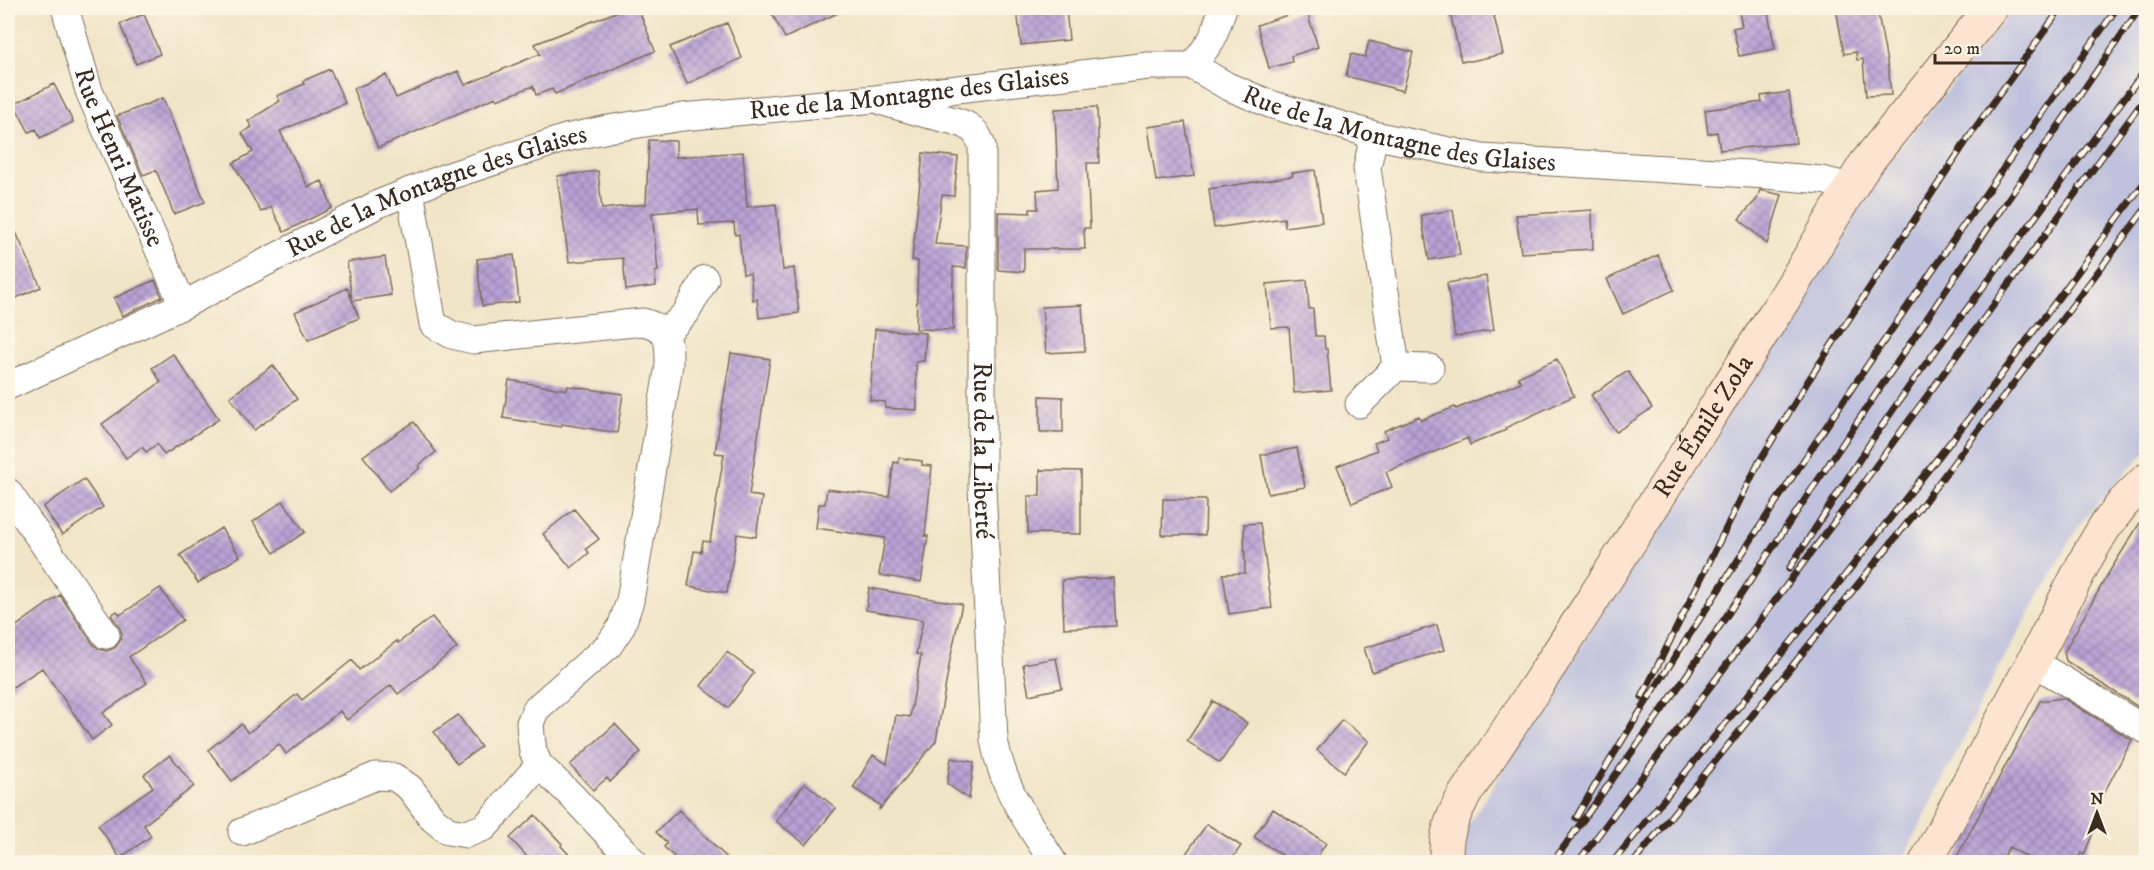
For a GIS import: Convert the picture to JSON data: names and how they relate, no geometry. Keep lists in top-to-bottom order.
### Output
{
  "streets": {
    "street": [
      "Rue de la Montagne des Glaises",
      "Rue Henri Matisse",
      "Rue Émile Zola",
      "Rue de la Liberté"
    ]
  },
  "crossings": [
    ["Rue de la Montagne des Glaises", "Rue Henri Matisse"],
    ["Rue de la Montagne des Glaises", "Rue Émile Zola"],
    ["Rue de la Montagne des Glaises", "Rue de la Liberté"]
  ],
  "scale_bar": "20 m",
  "north": "top"
}
